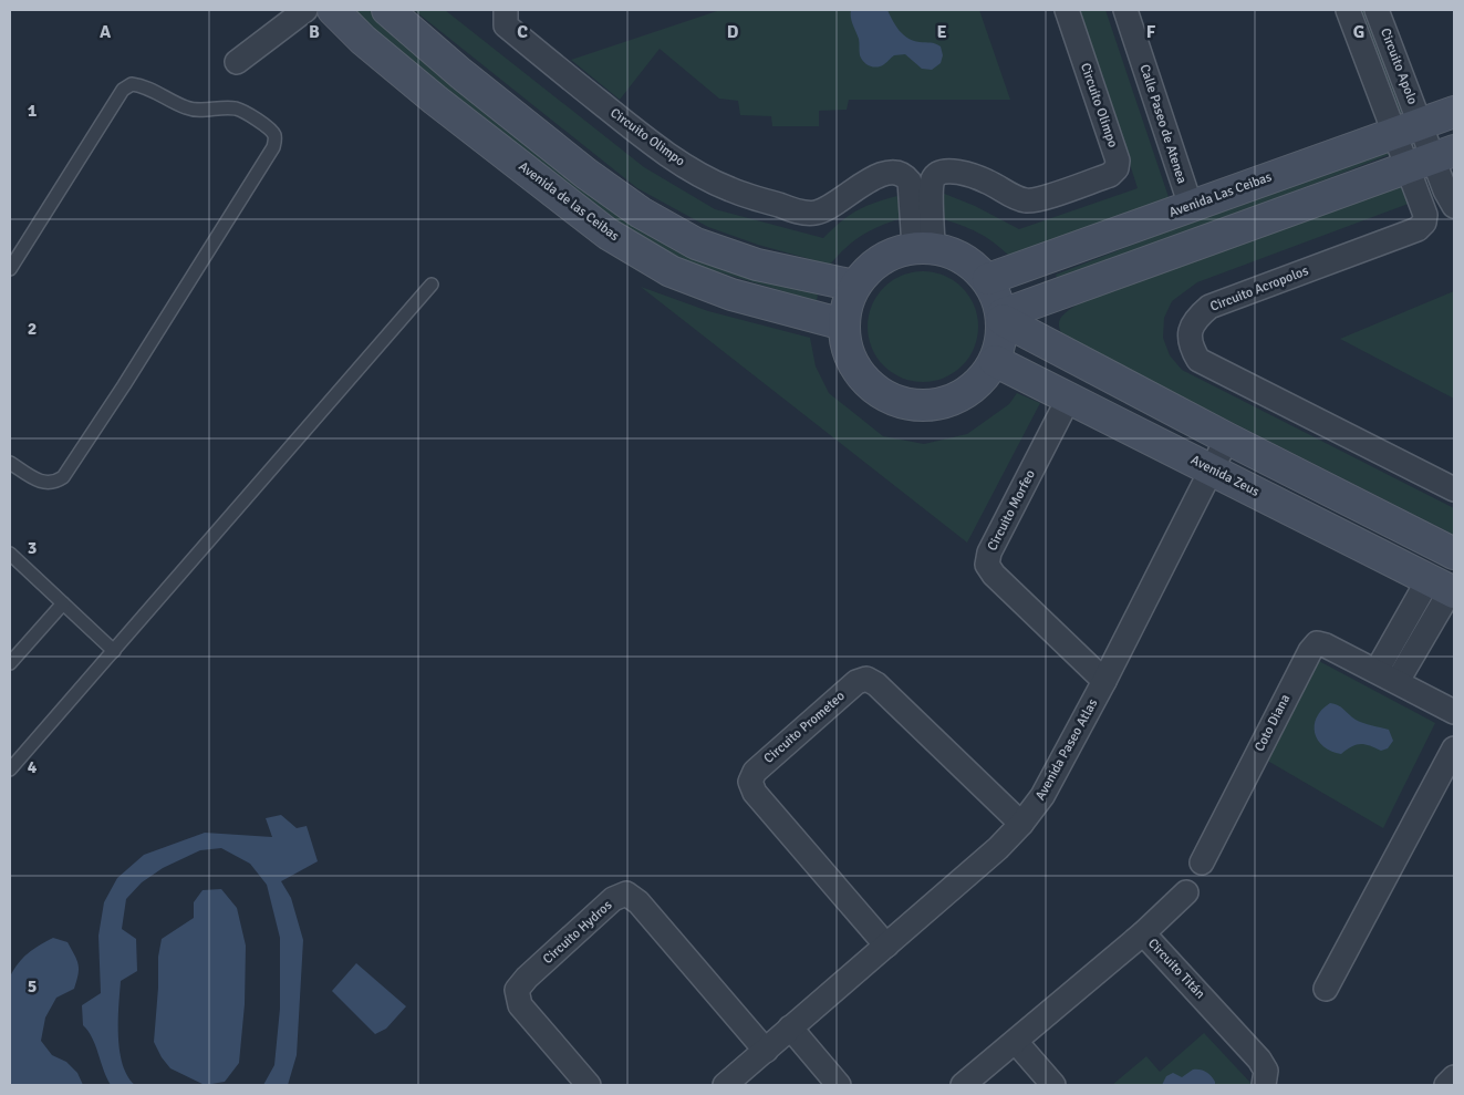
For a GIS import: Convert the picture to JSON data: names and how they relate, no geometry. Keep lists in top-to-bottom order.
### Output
{
  "streets": {
    "street": [
      "Circuito Apolo",
      "Circuito Olimpo",
      "Calle Paseo de Atenea",
      "Avenida Las Ceibas",
      "Avenida de las Ceibas",
      "Circuito Acropolos",
      "Avenida Zeus",
      "Circuito Morfeo",
      "Coto Diana",
      "Circuito Prometeo",
      "Avenida Paseo Atlas",
      "Circuito Hydros",
      "Circuito Titán"
    ]
  },
  "crossings": [
    ["Circuito Apolo", "Avenida Las Ceibas"],
    ["Circuito Olimpo", "Avenida Las Ceibas"],
    ["Circuito Olimpo", "Avenida de las Ceibas"],
    ["Circuito Olimpo", "Avenida Zeus"],
    ["Calle Paseo de Atenea", "Avenida Las Ceibas"],
    ["Avenida Las Ceibas", "Avenida de las Ceibas"],
    ["Avenida Las Ceibas", "Avenida Zeus"],
    ["Avenida de las Ceibas", "Avenida Zeus"],
    ["Avenida Zeus", "Circuito Morfeo"],
    ["Avenida Zeus", "Avenida Paseo Atlas"],
    ["Circuito Morfeo", "Avenida Paseo Atlas"],
    ["Circuito Prometeo", "Avenida Paseo Atlas"],
    ["Avenida Paseo Atlas", "Circuito Hydros"]
  ],
  "grid": {
    "columns": [
      "A",
      "B",
      "C",
      "D",
      "E",
      "F",
      "G"
    ],
    "rows": [
      "1",
      "2",
      "3",
      "4",
      "5"
    ]
  }
}
